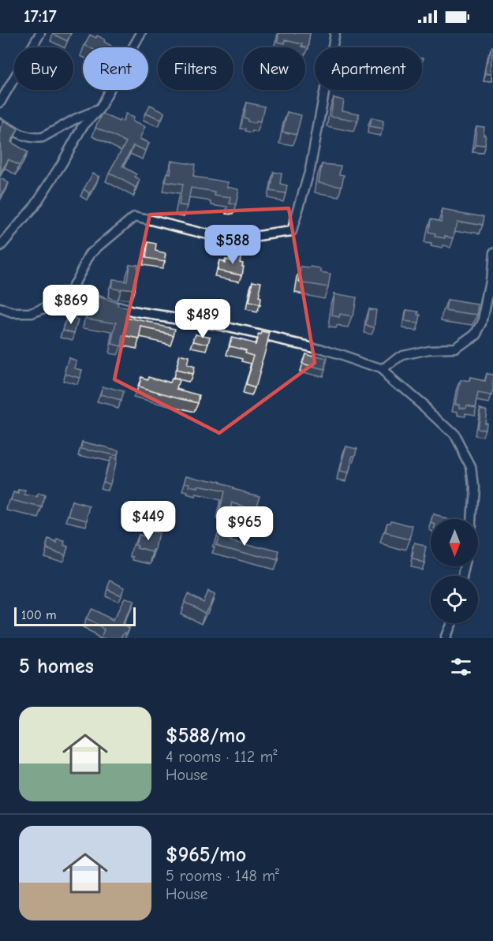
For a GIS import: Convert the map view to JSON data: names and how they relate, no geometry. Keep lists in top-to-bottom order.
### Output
{
  "scale_bar": "100 m",
  "north": "bottom",
  "page": {
    "status": "17:17",
    "chip": [
      "Buy",
      "Rent",
      "Filters",
      "New",
      "Apartment"
    ],
    "price": [
      "$588",
      "$869",
      "$489",
      "$449",
      "$965"
    ],
    "scale": "100 m",
    "heading": "5 homes",
    "list": [
      {
        "name": "$588/mo",
        "note": "4 rooms · 112 m² · House"
      },
      {
        "name": "$965/mo",
        "note": "5 rooms · 148 m² · House"
      }
    ]
  }
}
